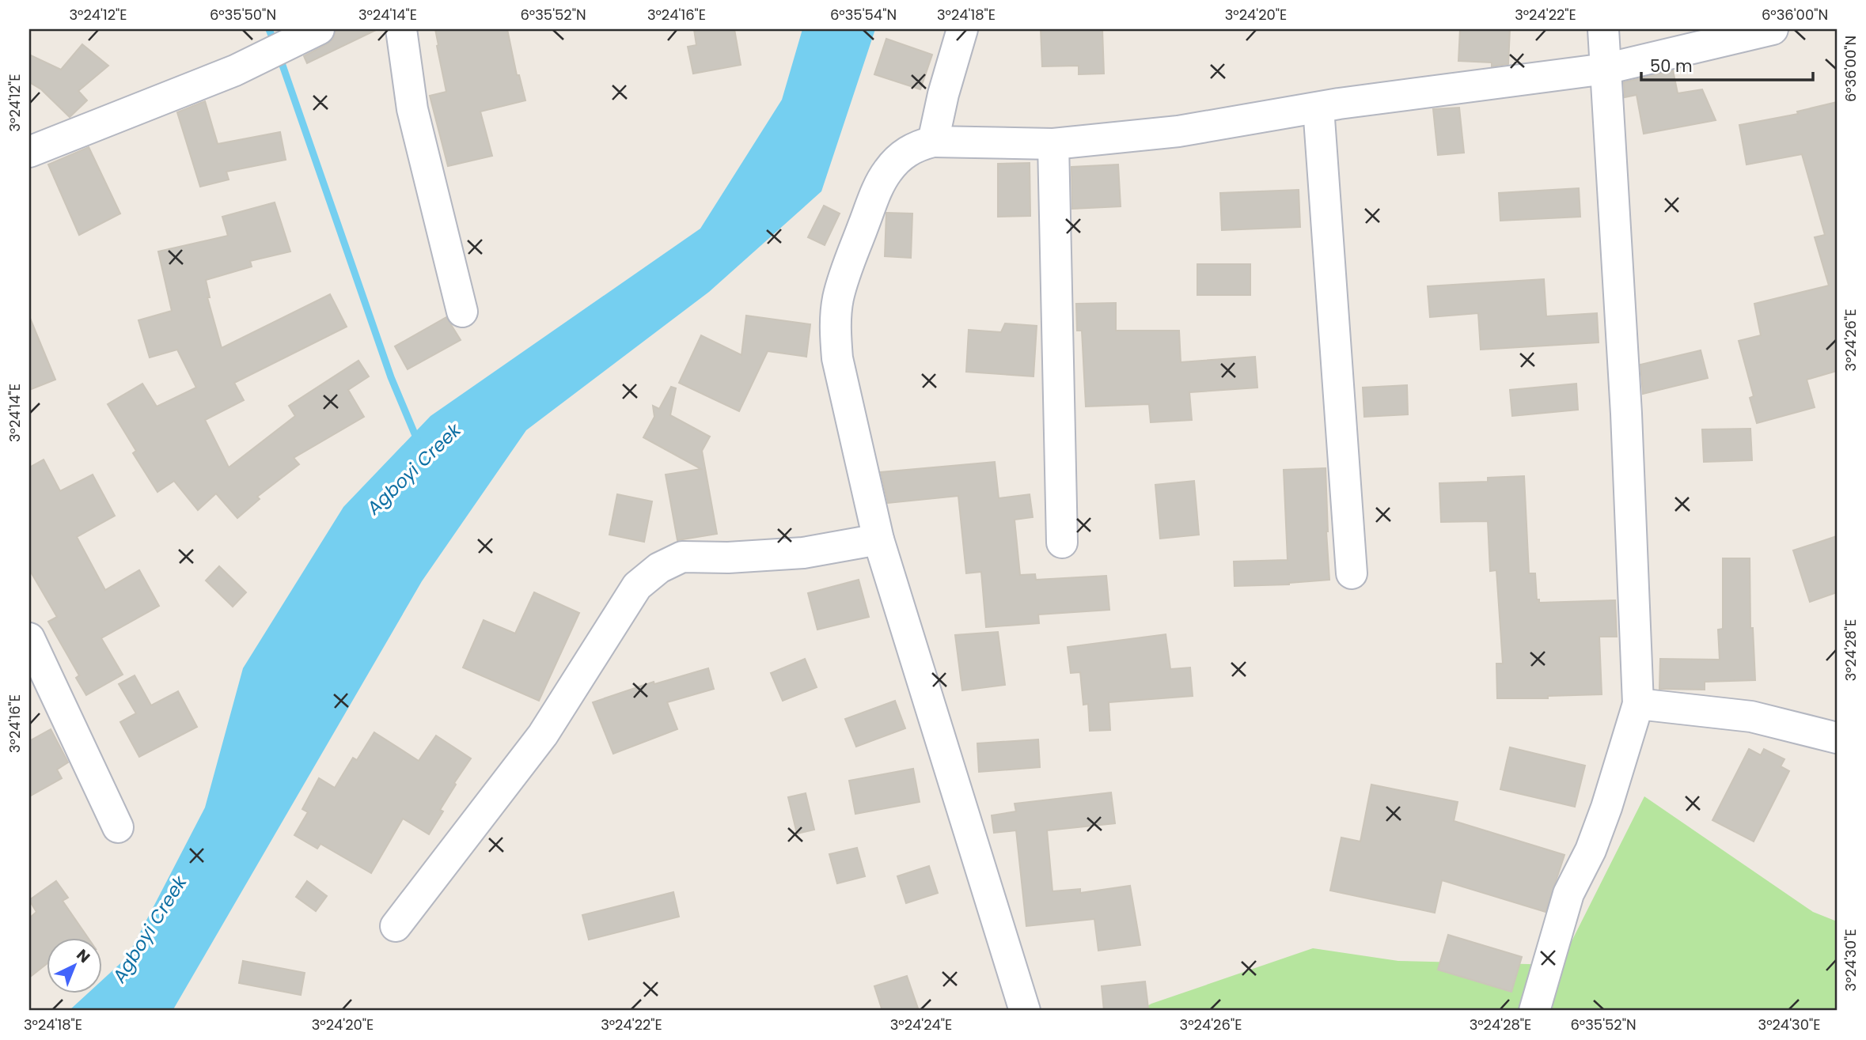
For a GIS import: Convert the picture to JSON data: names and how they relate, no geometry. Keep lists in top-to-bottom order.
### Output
{
  "water": ["Agboyi Creek"],
  "scale_bar": "50 m",
  "north": "top right",
  "coordinates": [
    "3°24'12\"E",
    "6°35'50\"N",
    "3°24'14\"E",
    "6°35'52\"N",
    "3°24'16\"E",
    "6°35'54\"N",
    "3°24'18\"E",
    "3°24'20\"E",
    "3°24'22\"E",
    "6°36'00\"N",
    "3°24'26\"E",
    "3°24'28\"E",
    "3°24'30\"E",
    "3°24'24\"E"
  ]
}
